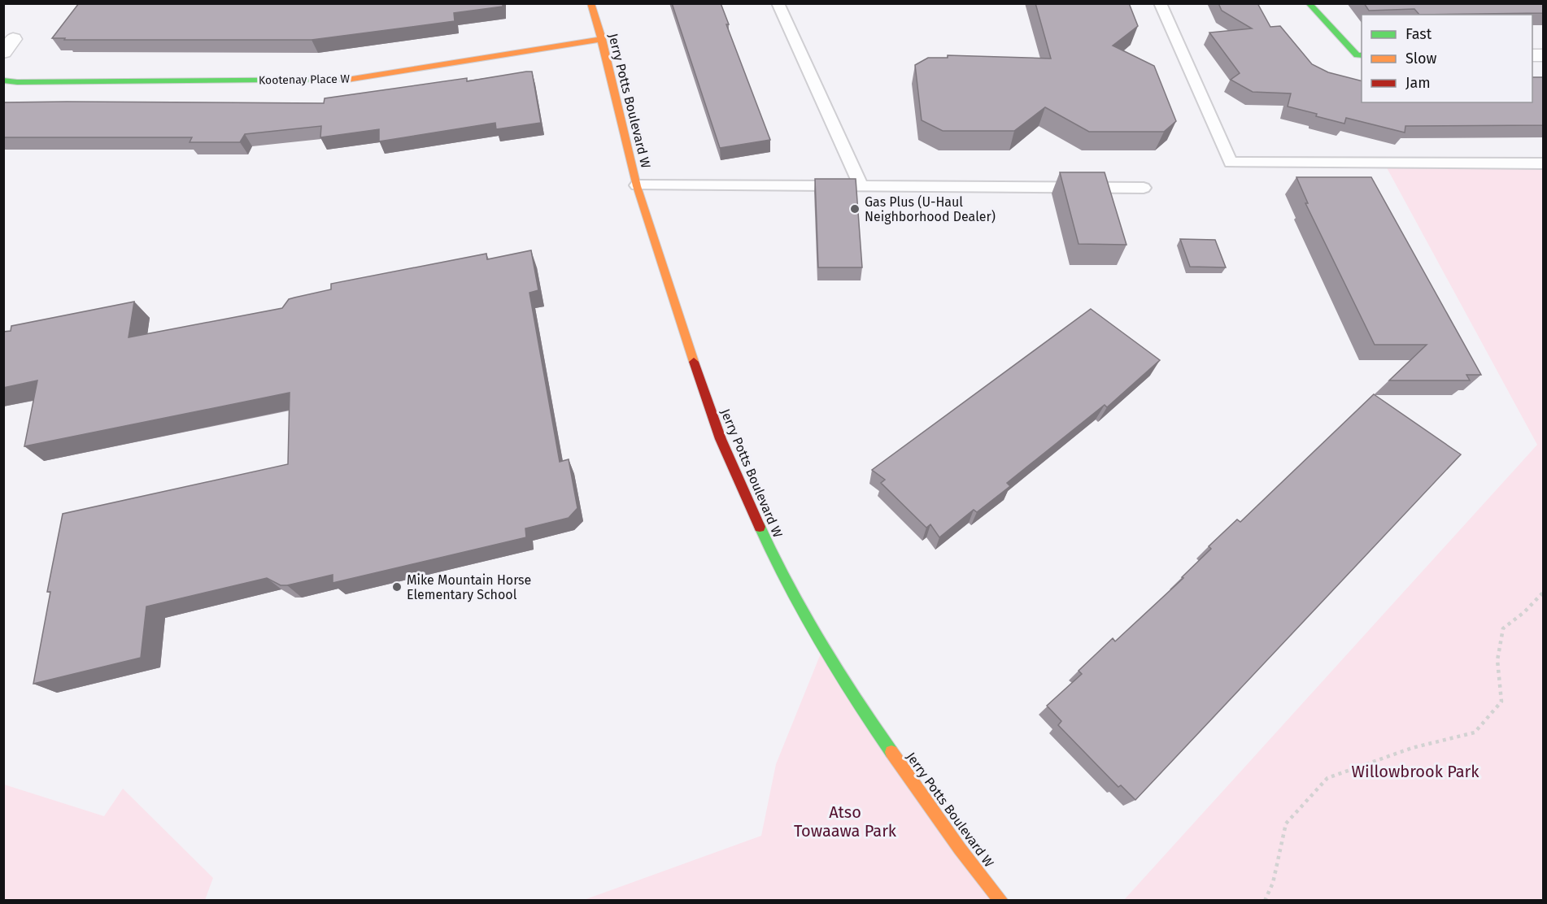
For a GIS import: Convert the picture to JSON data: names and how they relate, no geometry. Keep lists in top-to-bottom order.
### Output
{
  "streets": {
    "street": ["Kootenay Place W", "Jerry Potts Boulevard W"]
  },
  "crossings": [
    ["Kootenay Place W", "Jerry Potts Boulevard W"]
  ],
  "parks": ["Willowbrook Park", "Atso Towaawa Park"],
  "places": ["Gas Plus (U-Haul Neighborhood Dealer)", "Mike Mountain Horse Elementary School"],
  "legend": ["Fast", "Slow", "Jam"]
}
